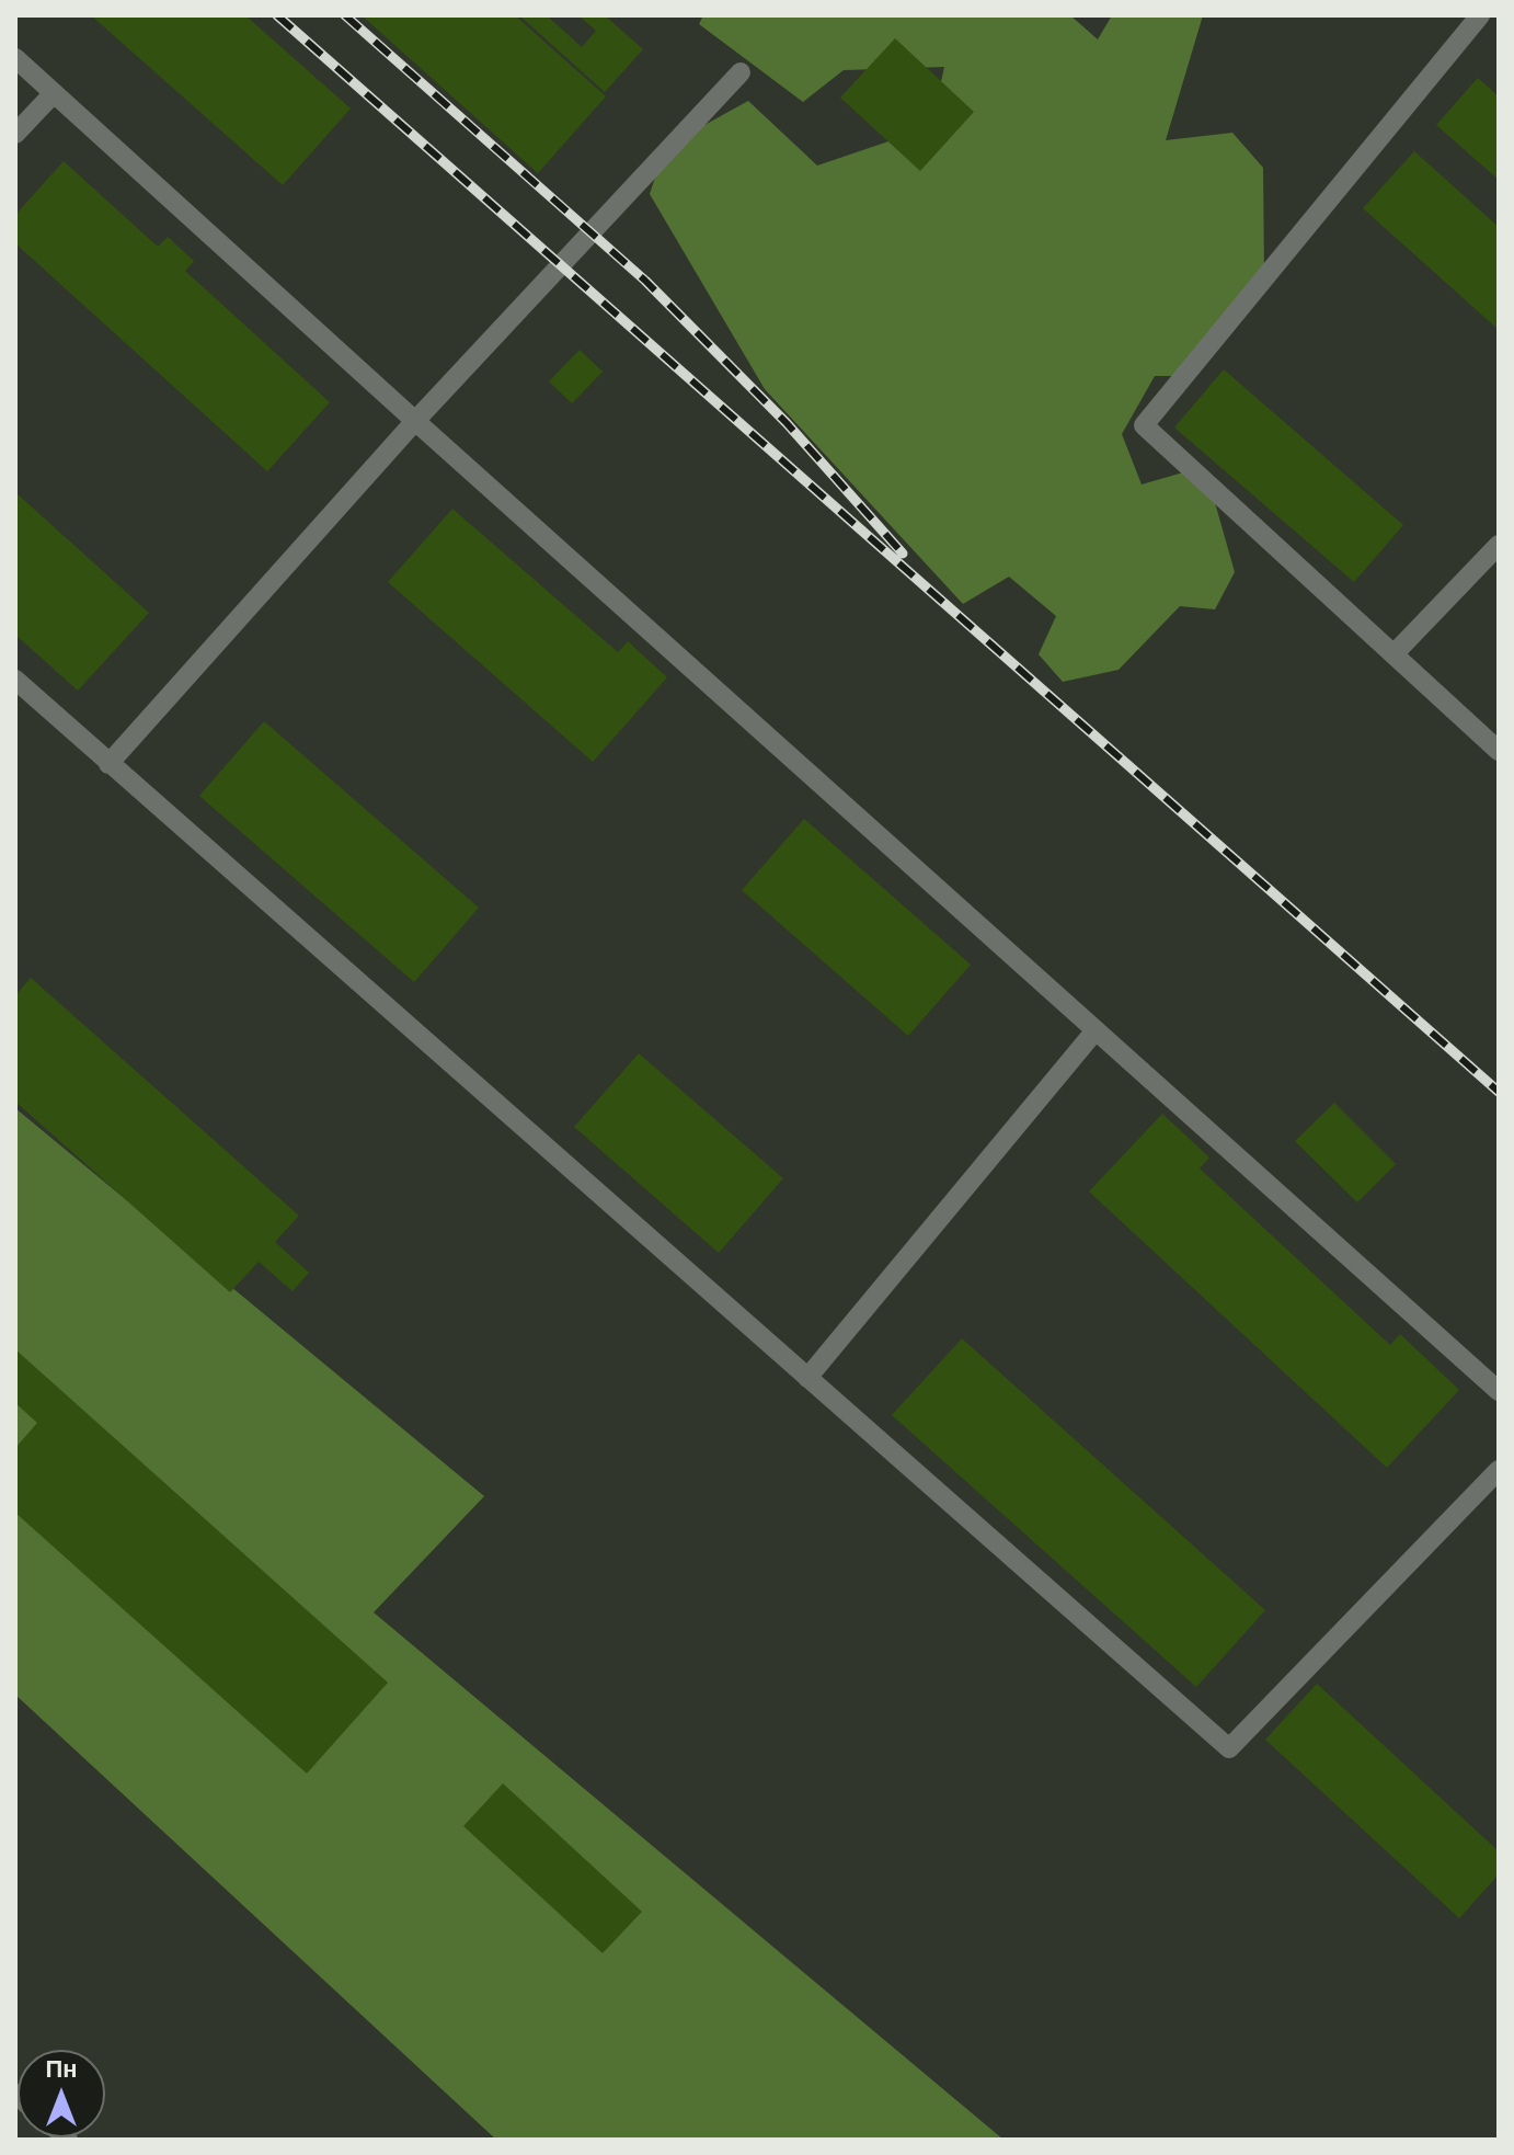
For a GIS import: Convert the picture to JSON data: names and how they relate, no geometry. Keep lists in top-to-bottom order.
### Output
{
  "north": "top"
}
